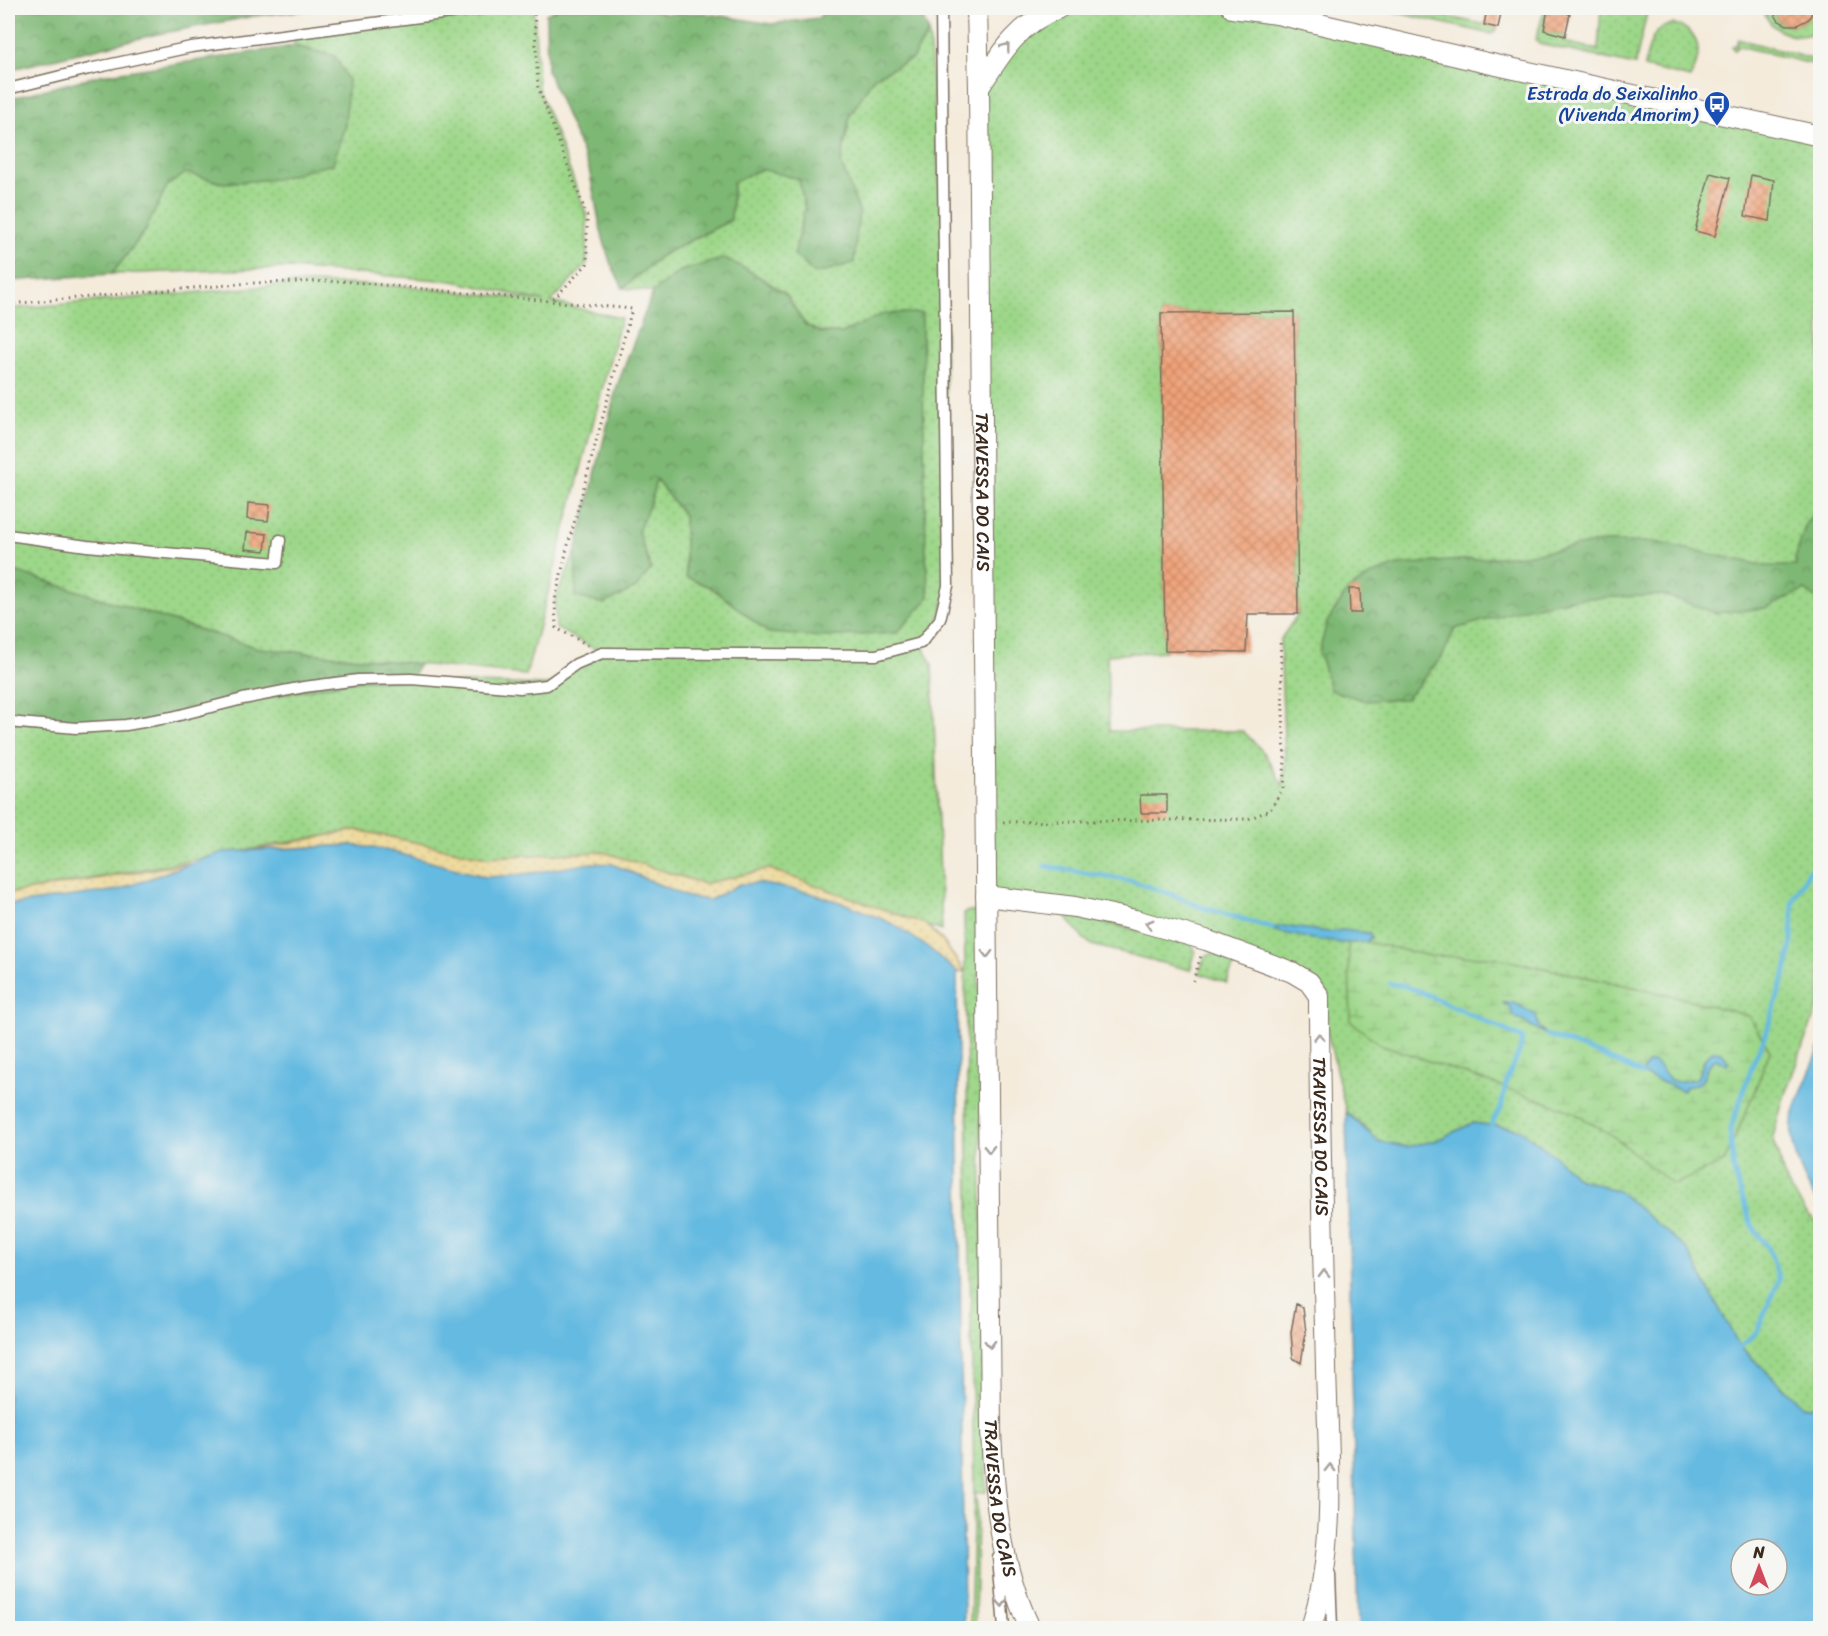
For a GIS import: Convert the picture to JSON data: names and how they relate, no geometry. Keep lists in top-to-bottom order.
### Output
{
  "streets": {
    "street": ["TRAVESSA DO CAIS"]
  },
  "places": {
    "bus stop": ["Estrada do Seixalinho (Vivenda Amorim)"]
  },
  "north": "top"
}
